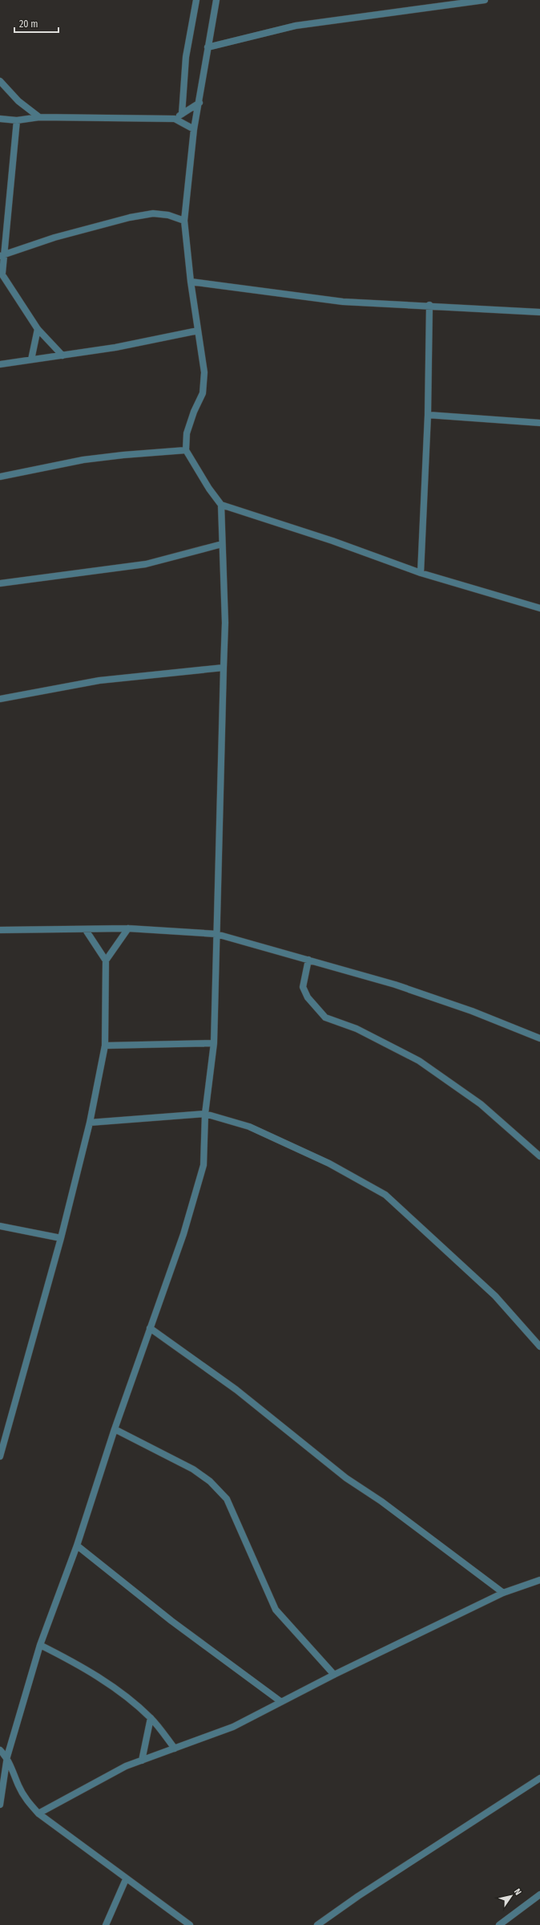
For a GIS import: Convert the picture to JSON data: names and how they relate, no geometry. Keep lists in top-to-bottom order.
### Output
{
  "scale_bar": "20 m",
  "north": "top right"
}
